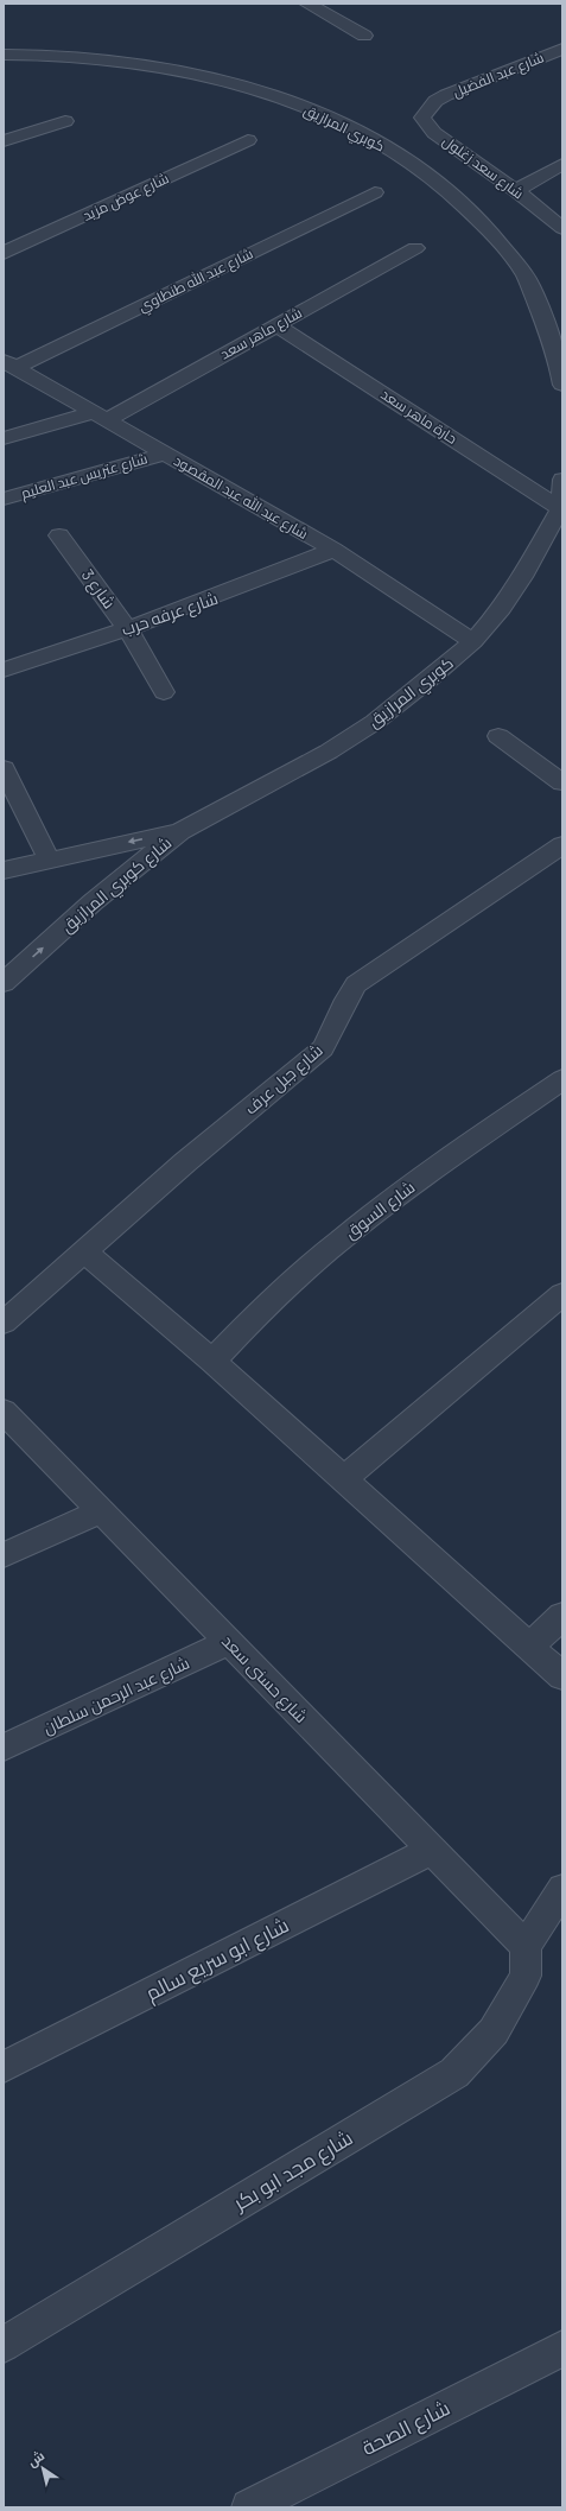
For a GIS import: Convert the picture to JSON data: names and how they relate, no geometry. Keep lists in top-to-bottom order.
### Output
{
  "streets": {
    "street": [
      "شارع عبد الفضيل",
      "كوبري المرازيق",
      "شارع سعد زغلول",
      "شارع عوض مزيد",
      "شارع عبد الله طنطاوي",
      "شارع ماهر سعد",
      "حارة ماهر سعد",
      "شارع عتريس عبد العليم",
      "شارع عبد الله عبد المقصود",
      "شارع 3",
      "شارع عرفه حرب",
      "شارع كوبري المرازيق",
      "شارع جبل عرف",
      "شارع السوق",
      "شارع حسنى سعد",
      "شارع عبد الرحمن سلطان",
      "شارع ابو سريع سالم",
      "شارع مجد ابو بكر",
      "شارع الصحة"
    ]
  },
  "crossings": [
    ["شارع عبد الفضيل", "شارع سعد زغلول"],
    ["كوبري المرازيق", "حارة ماهر سعد"],
    ["كوبري المرازيق", "شارع عبد الله عبد المقصود"],
    ["كوبري المرازيق", "شارع كوبري المرازيق"],
    ["شارع عبد الله طنطاوي", "شارع عبد الله عبد المقصود"],
    ["شارع ماهر سعد", "حارة ماهر سعد"],
    ["شارع ماهر سعد", "شارع عبد الله عبد المقصود"],
    ["شارع عتريس عبد العليم", "شارع عبد الله عبد المقصود"],
    ["شارع عبد الله عبد المقصود", "شارع عرفه حرب"],
    ["شارع 3", "شارع عرفه حرب"],
    ["شارع حسنى سعد", "شارع عبد الرحمن سلطان"],
    ["شارع حسنى سعد", "شارع ابو سريع سالم"],
    ["شارع حسنى سعد", "شارع مجد ابو بكر"]
  ],
  "north": "top left"
}
